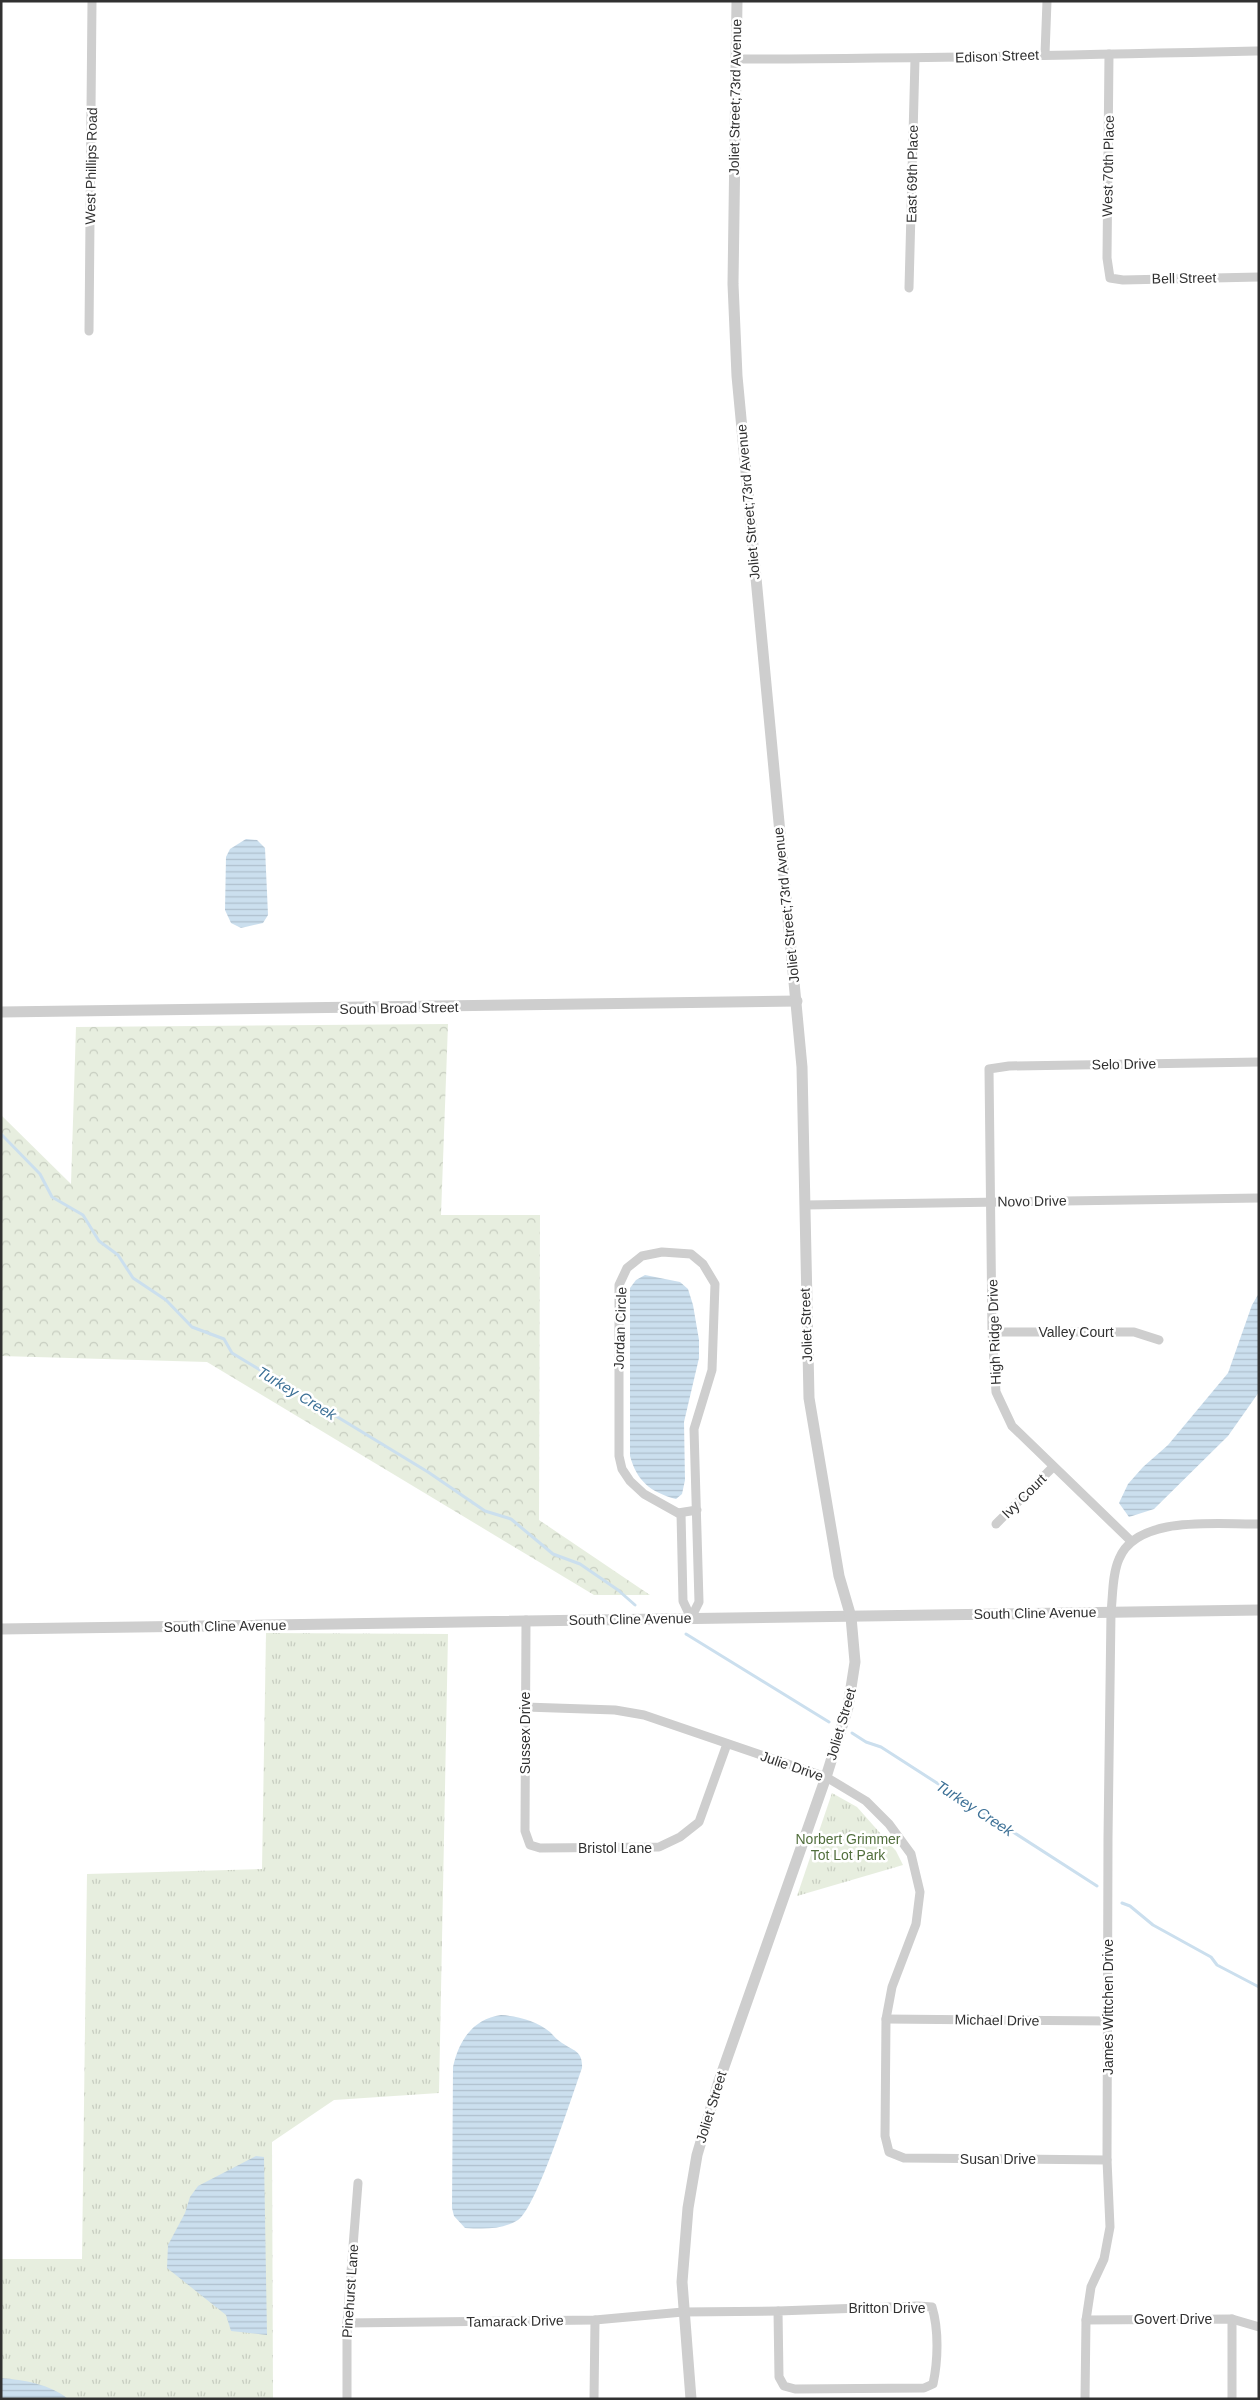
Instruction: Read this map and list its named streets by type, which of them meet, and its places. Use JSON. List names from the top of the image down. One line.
{"streets":{"street":["Edison Street","Joliet Street;73rd Avenue","West Phillips Road","West 70th Place","East 69th Place","Bell Street","South Broad Street","Selo Drive","Novo Drive","Joliet Street","Jordan Circle","High Ridge Drive","Valley Court","Ivy Court","South Cline Avenue","Sussex Drive","Julie Drive","Bristol Lane","James Wittchen Drive","Michael Drive","Susan Drive","Pinehurst Lane","Britton Drive","Govert Drive","Tamarack Drive"]},"crossings":[["Edison Street","Joliet Street;73rd Avenue"],["Edison Street","West 70th Place"],["Edison Street","East 69th Place"],["Joliet Street;73rd Avenue","South Broad Street"],["Joliet Street;73rd Avenue","Joliet Street"],["West 70th Place","Bell Street"],["South Broad Street","Joliet Street"],["Selo Drive","High Ridge Drive"],["Novo Drive","Joliet Street"],["Novo Drive","High Ridge Drive"],["Joliet Street","South Cline Avenue"],["Joliet Street","Julie Drive"],["Joliet Street","Britton Drive"],["Joliet Street","Tamarack Drive"],["Jordan Circle","South Cline Avenue"],["High Ridge Drive","Valley Court"],["High Ridge Drive","Ivy Court"],["High Ridge Drive","James Wittchen Drive"],["South Cline Avenue","Sussex Drive"],["South Cline Avenue","James Wittchen Drive"],["Sussex Drive","Julie Drive"],["Sussex Drive","Bristol Lane"],["Julie Drive","Bristol Lane"],["Julie Drive","Michael Drive"],["Julie Drive","Susan Drive"],["James Wittchen Drive","Michael Drive"],["James Wittchen Drive","Susan Drive"],["James Wittchen Drive","Govert Drive"],["Pinehurst Lane","Tamarack Drive"],["Britton Drive","Tamarack Drive"]],"water":["Turkey Creek"],"parks":["Norbert Grimmer Tot Lot Park"]}
